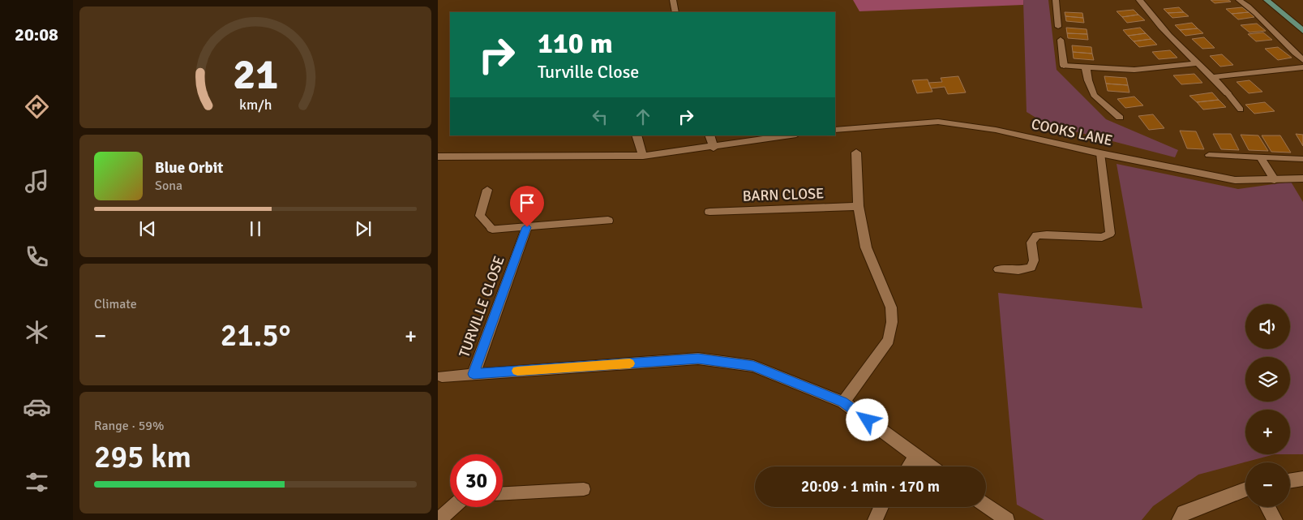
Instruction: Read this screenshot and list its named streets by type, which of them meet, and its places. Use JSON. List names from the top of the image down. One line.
{"streets":{"street":["COOKS LANE","BARN CLOSE","TURVILLE CLOSE"]},"page":{"tabs":"20:08","turn":["110 m","Turville Close"],"song":["Blue Orbit","Sona"],"tile":["Climate",["Range · 59%","295 km"]],"map_buttons":["+","−"],"heat":["−","21.5°","+"],"limit":"30","trip":"20:09 · 1 min · 170 m","gauge":["21","km/h"]}}
